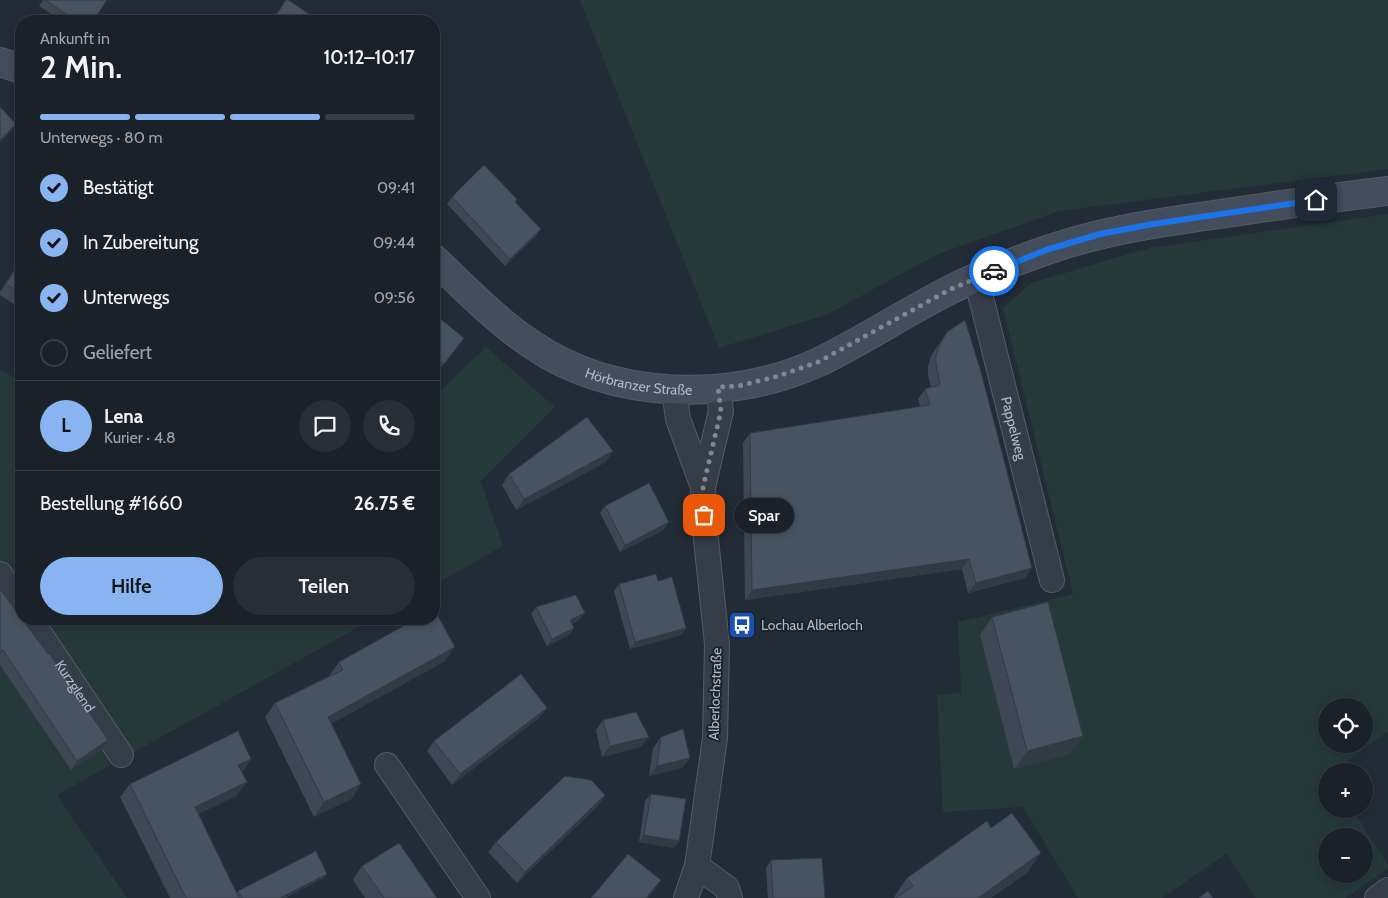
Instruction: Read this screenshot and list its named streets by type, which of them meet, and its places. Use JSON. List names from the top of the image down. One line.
{"streets":{"street":["Hörbranzer Straße","Pappelweg","Kurzglend","Alberlochstraße"]},"crossings":[["Hörbranzer Straße","Pappelweg"],["Hörbranzer Straße","Alberlochstraße"]],"places":{"other":["Spar"],"bus stop":["Lochau Alberloch"]},"page":{"heading":["2 Min.","Ankunft in","10:12–10:17"],"panel":["Lena","Kurier · 4.8","Bestellung #1660","26.75 €"],"bar":"Unterwegs · 80 m","list":[["Bestätigt","09:41"],["In Zubereitung","09:44"],["Unterwegs","09:56"],"Geliefert"],"round":"L","bubble":"Spar","buttons":["Hilfe","Teilen"],"map_buttons":["+","−"]}}
